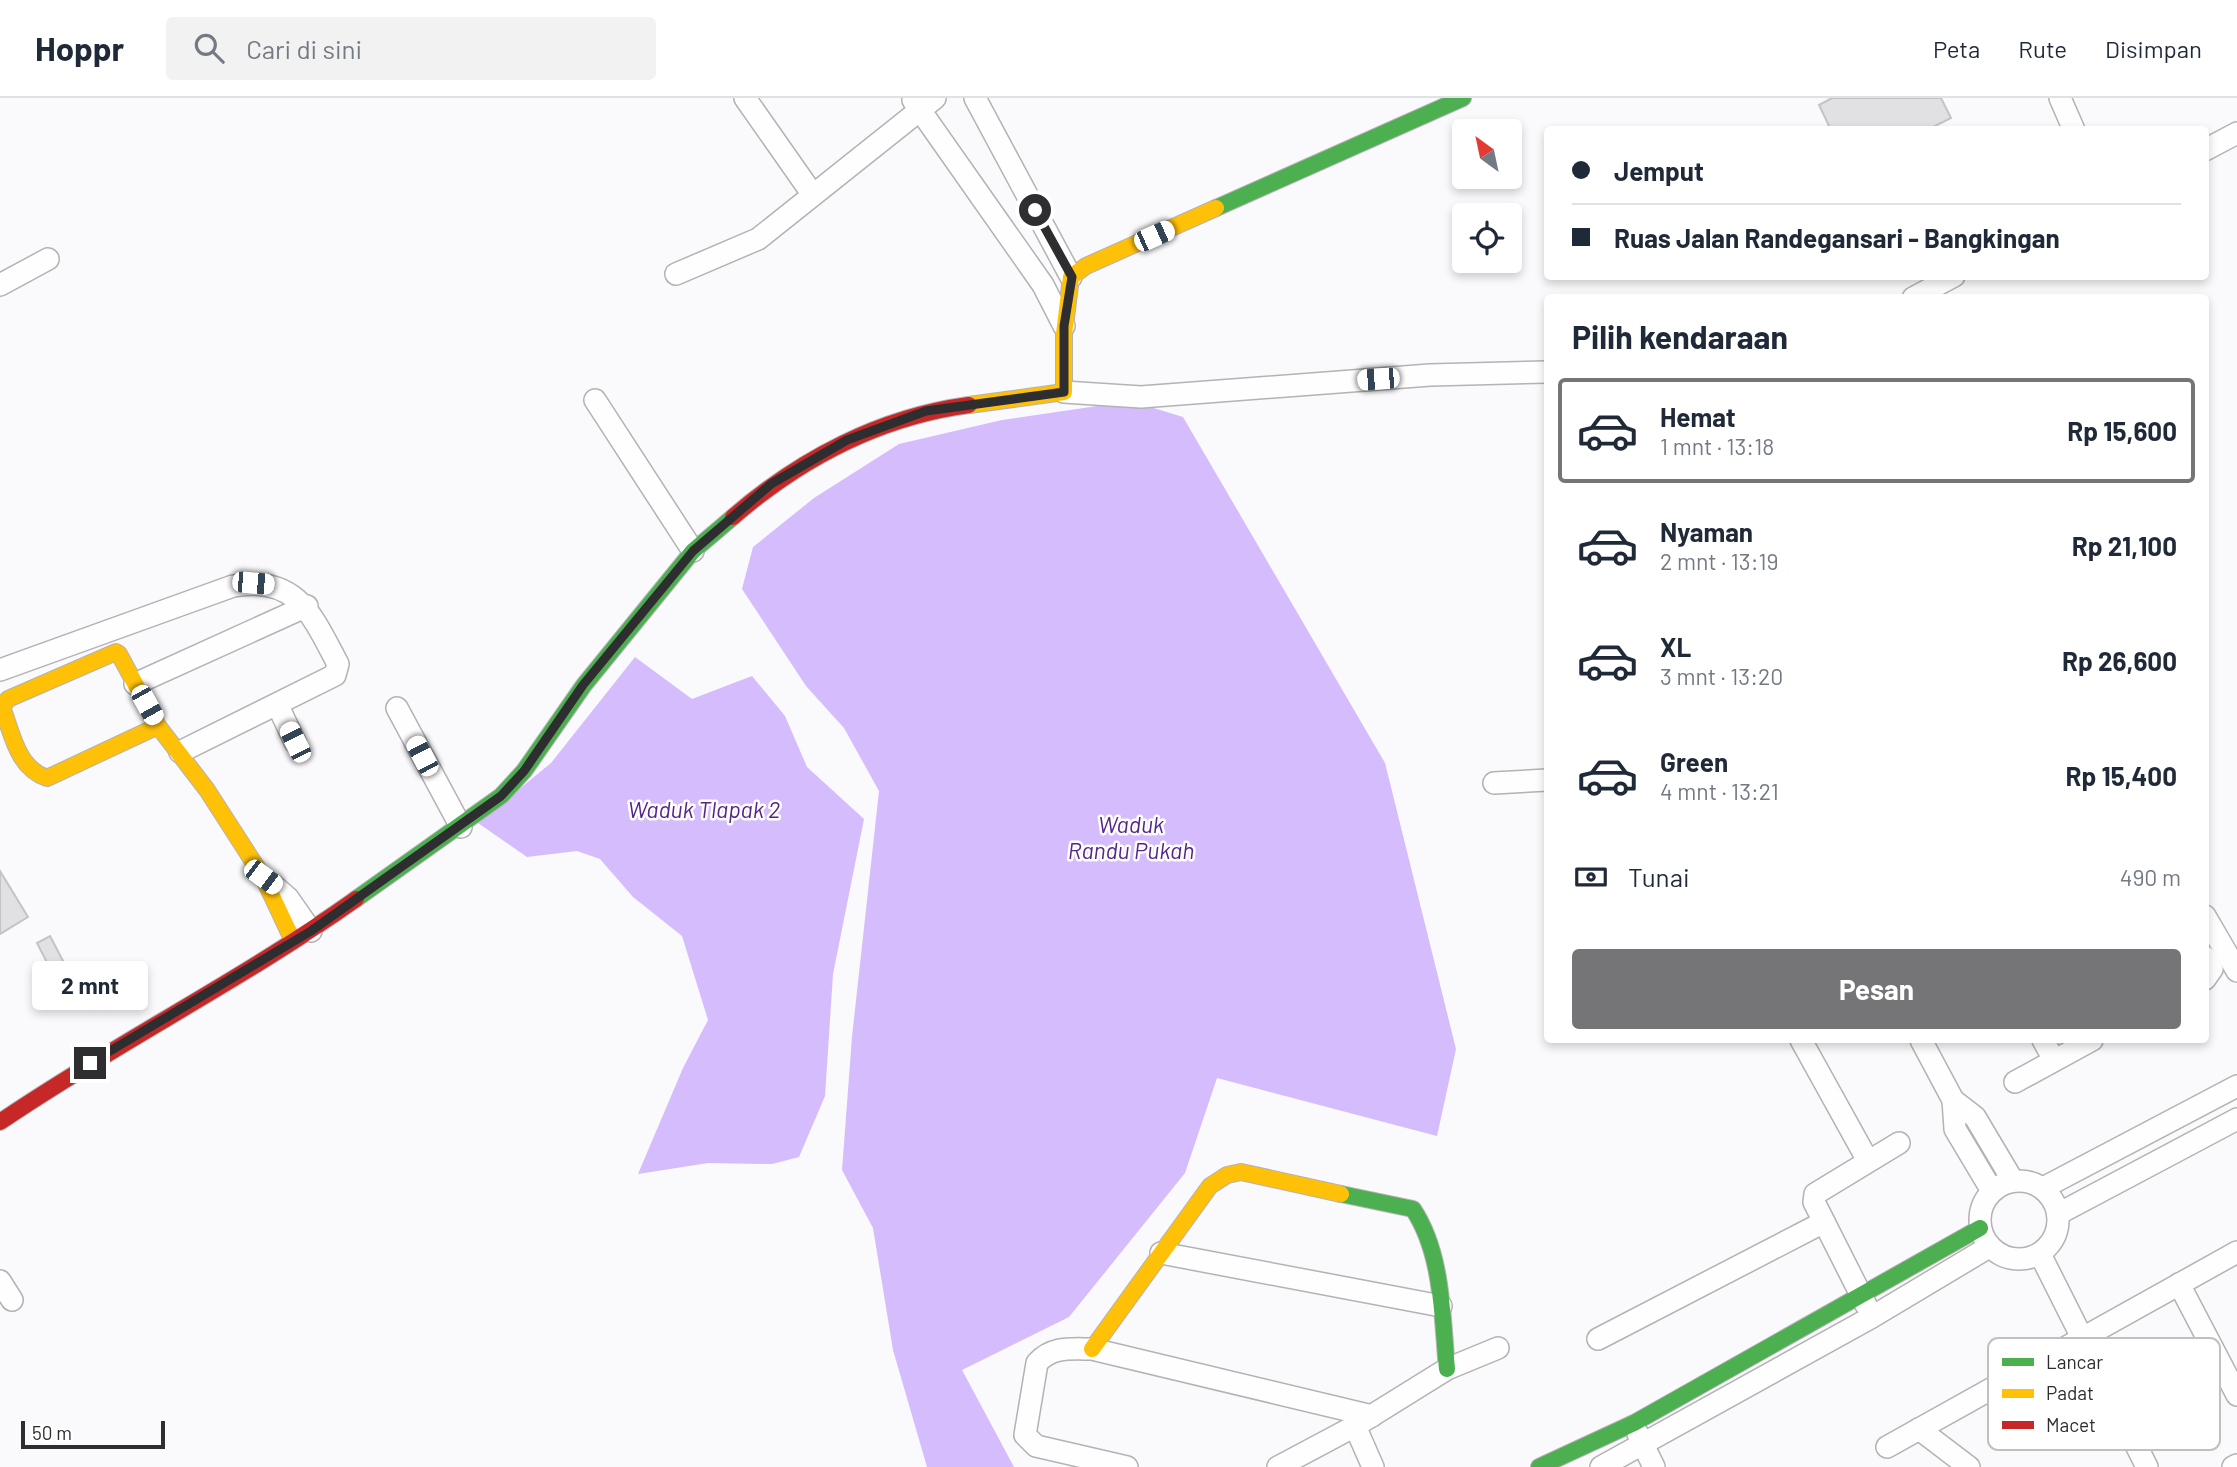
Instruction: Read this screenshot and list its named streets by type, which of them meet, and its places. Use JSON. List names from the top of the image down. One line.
{"water":["Waduk Tlapak 2","Waduk Randu Pukah"],"legend":["Lancar","Padat","Macet"],"scale_bar":"50 m","north":"top left","page":{"header":"Hoppr","search":"Cari di sini","nav":["Peta","Rute","Disimpan"],"banner":["Jemput","Ruas Jalan Randegansari - Bangkingan"],"heading":"Pilih kendaraan","list":[{"name":"Hemat","note":"1 mnt · 13:18","value":"Rp 15,600"},{"name":"Nyaman","note":"2 mnt · 13:19","value":"Rp 21,100"},{"name":"XL","note":"3 mnt · 13:20","value":"Rp 26,600"},{"name":"Green","note":"4 mnt · 13:21","value":"Rp 15,400"}],"pay":["Tunai","490 m"],"buttons":"Pesan","bubble":"2 mnt","scale":"50 m"}}
